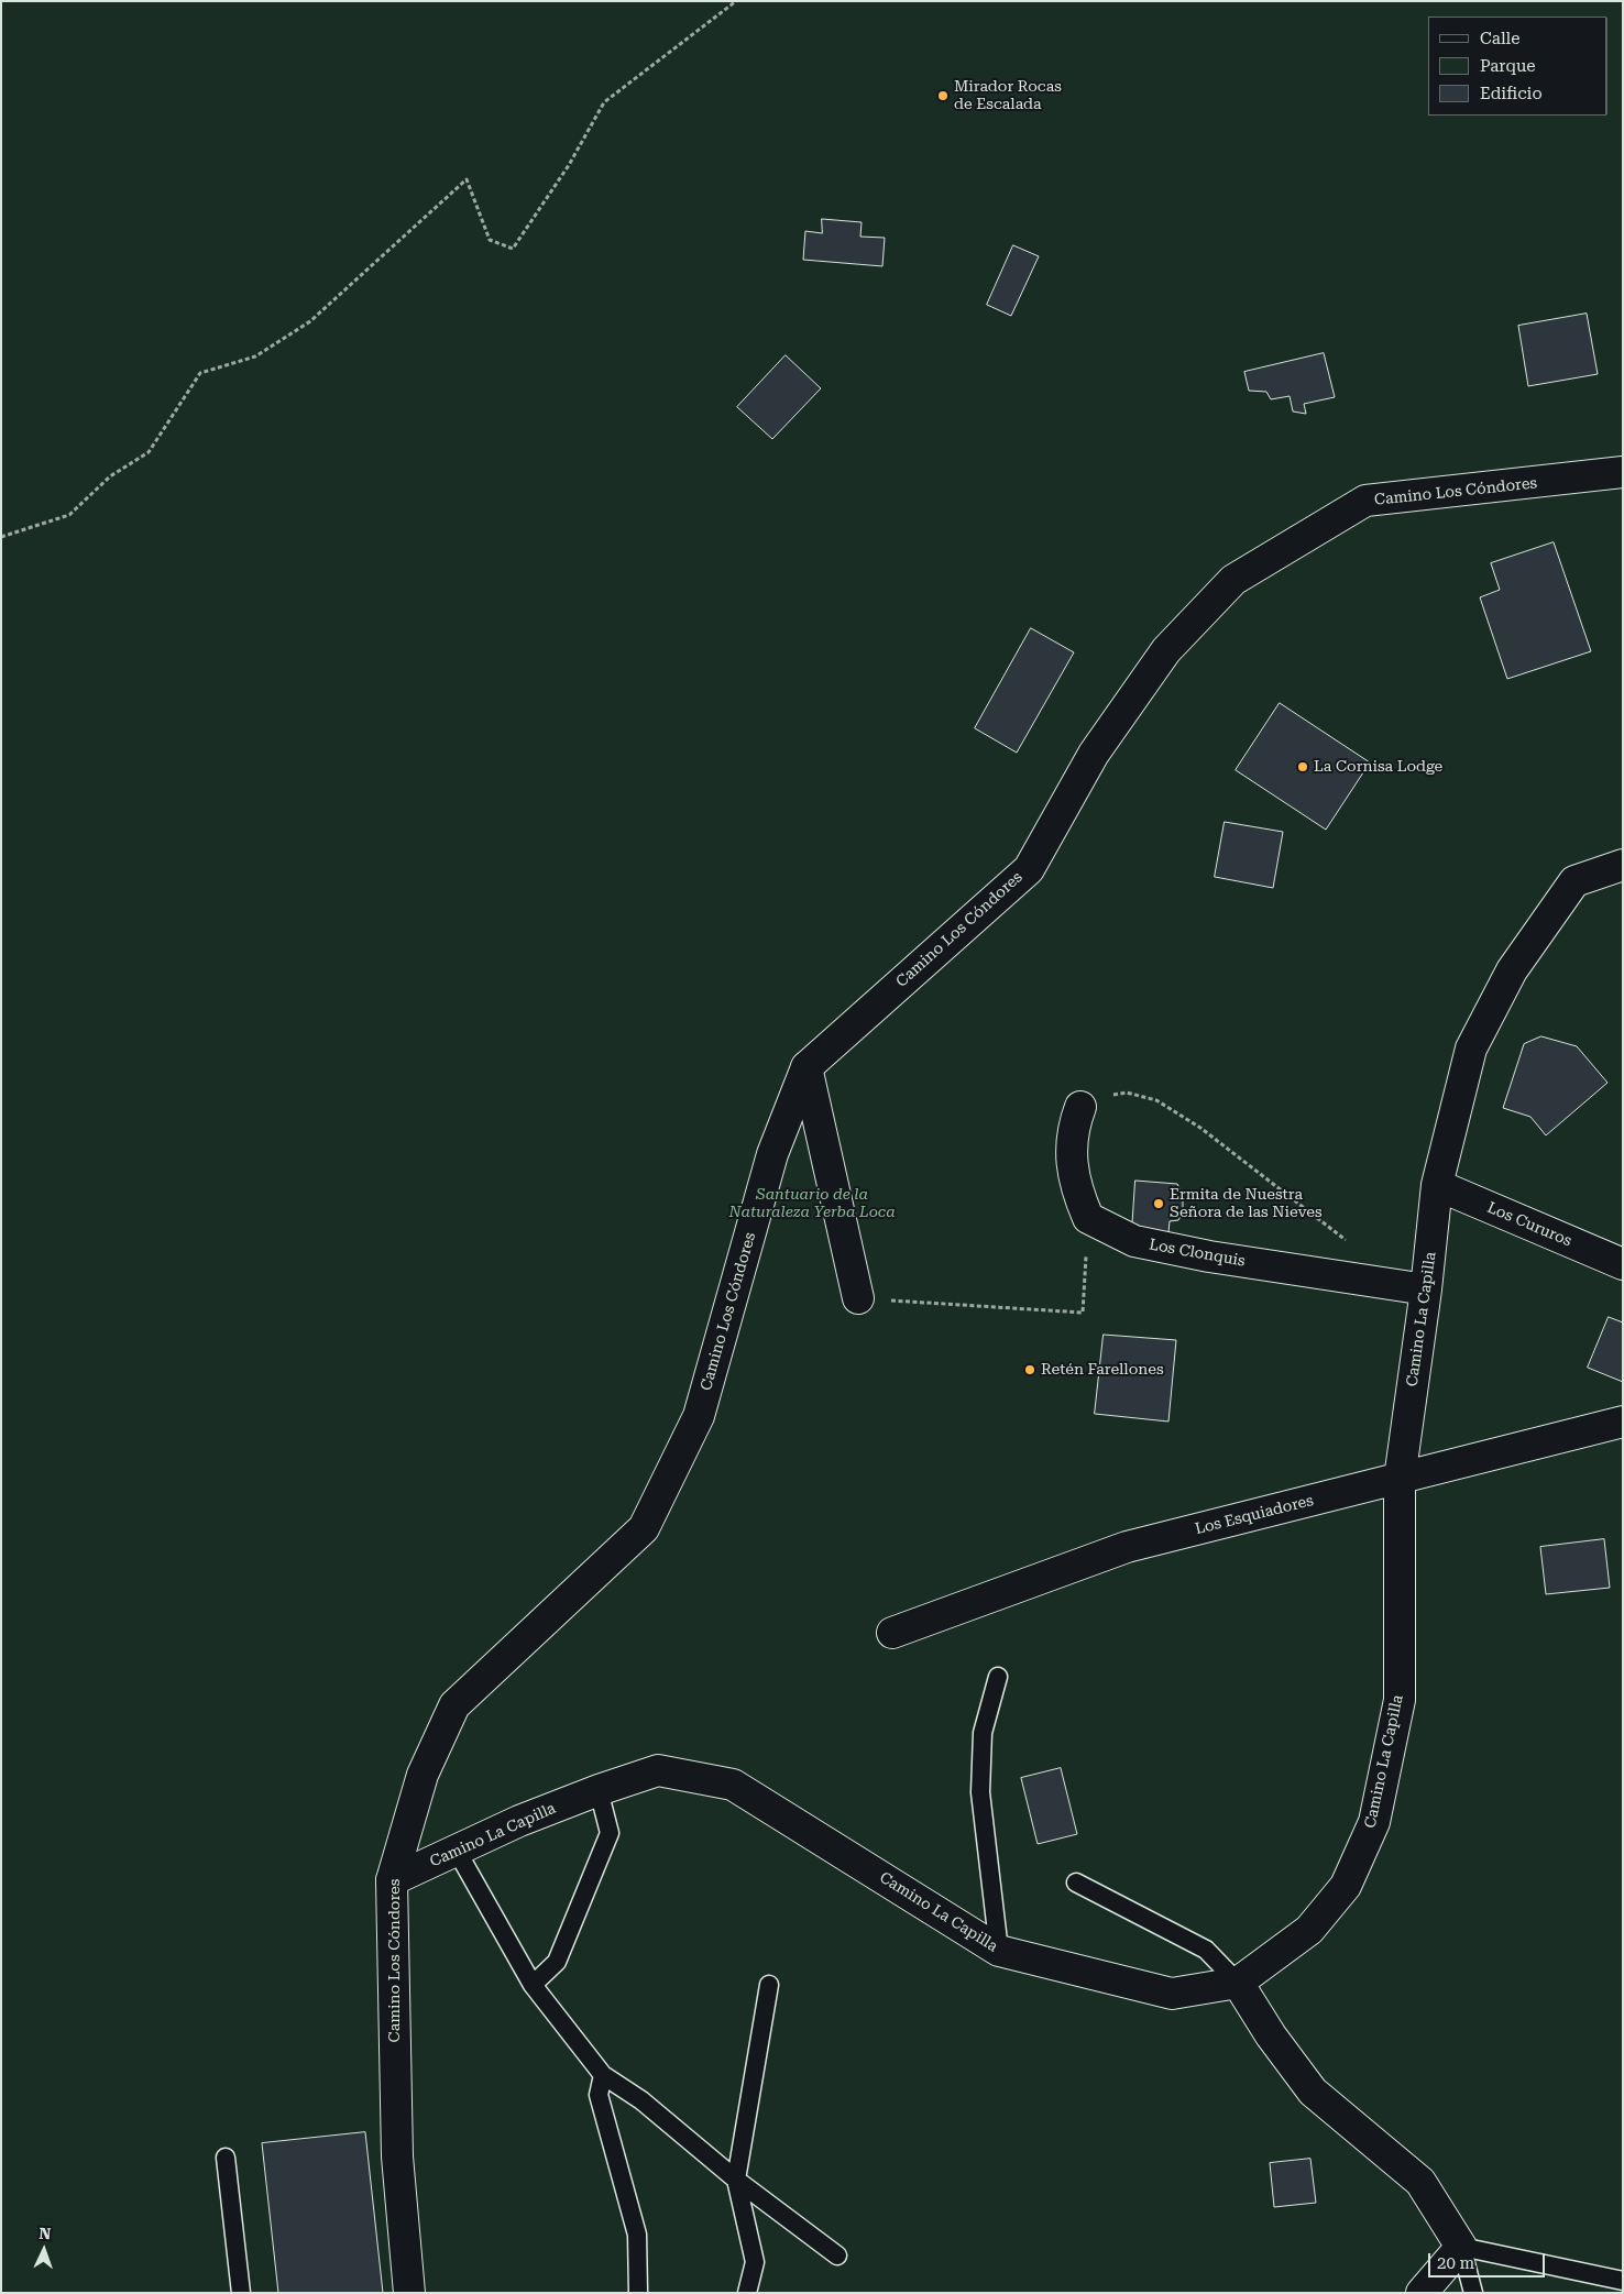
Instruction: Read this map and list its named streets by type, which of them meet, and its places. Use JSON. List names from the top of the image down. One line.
{"streets":{"street":["Camino Los Cóndores","Los Cururos","Los Clonquis","Camino La Capilla","Los Esquiadores"]},"crossings":[["Camino Los Cóndores","Camino La Capilla"],["Los Cururos","Camino La Capilla"],["Los Clonquis","Camino La Capilla"],["Camino La Capilla","Los Esquiadores"]],"parks":["Santuario de la Naturaleza Yerba Loca"],"places":["Mirador Rocas de Escalada","La Cornisa Lodge","Ermita de Nuestra Señora de las Nieves","Retén Farellones"],"legend":["Calle","Parque","Edificio"],"scale_bar":"20 m","north":"top"}
